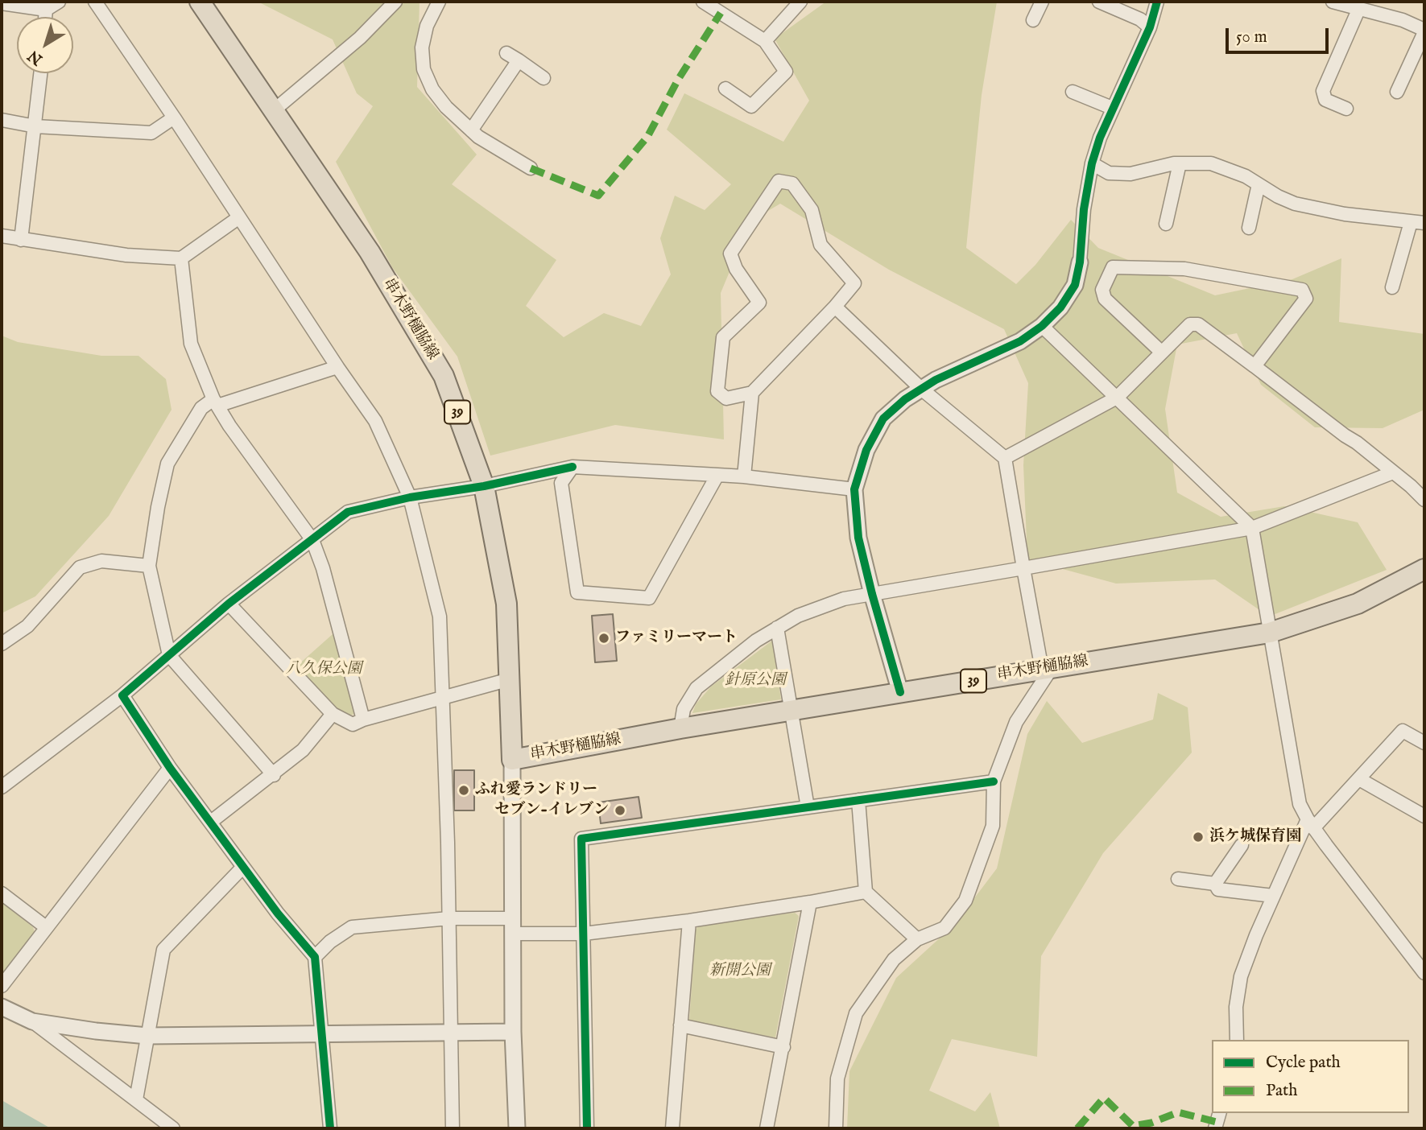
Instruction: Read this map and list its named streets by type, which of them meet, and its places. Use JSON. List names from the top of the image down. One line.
{"streets":{"main road":["串木野樋脇線","39"]},"parks":["八久保公園","針原公園","新開公園"],"places":["ファミリーマート","ふれ愛ランドリー","セブン-イレブン","浜ケ城保育園"],"legend":["Cycle path","Path"],"scale_bar":"50 m","north":"bottom left"}
